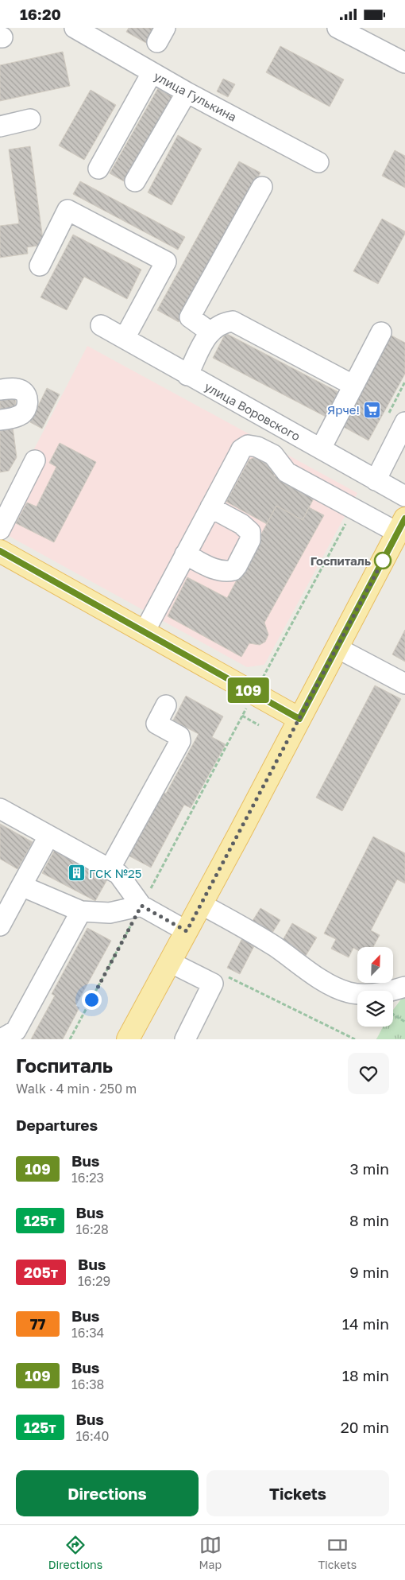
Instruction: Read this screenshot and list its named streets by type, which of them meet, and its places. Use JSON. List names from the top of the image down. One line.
{"streets":{"street":["улица Гулькина","улица Воровского"]},"places":{"supermarket":["Ярче!"],"other":["Госпиталь"],"building":["ГСК №25"]},"lines":["bus line 109"],"north":"top right","page":{"status":"16:20","on_map":"109","heading":[["Госпиталь","Walk · 4 min · 250 m"],"Departures"],"list":[{"mark":"109","name":"Bus","note":"16:23","value":"3 min"},{"mark":"125т","name":"Bus","note":"16:28","value":"8 min"},{"mark":"205т","name":"Bus","note":"16:29","value":"9 min"},{"mark":"77","name":"Bus","note":"16:34","value":"14 min"},{"mark":"109","name":"Bus","note":"16:38","value":"18 min"},{"mark":"125т","name":"Bus","note":"16:40","value":"20 min"}],"buttons":["Directions","Tickets"],"tabs":["Directions","Map","Tickets"]}}
